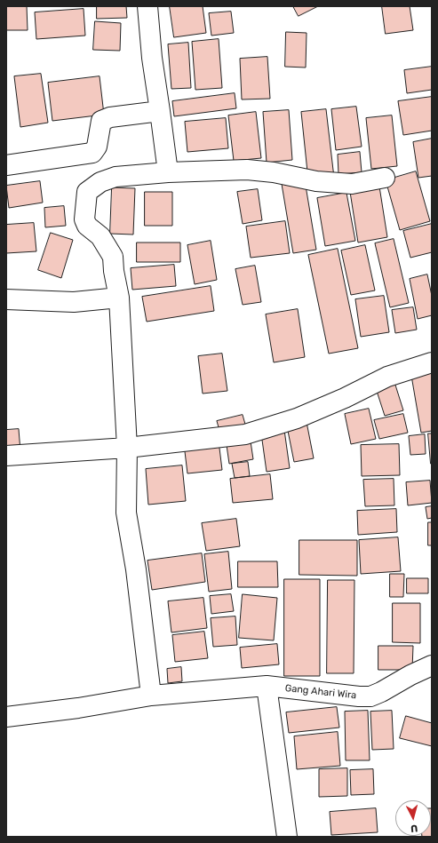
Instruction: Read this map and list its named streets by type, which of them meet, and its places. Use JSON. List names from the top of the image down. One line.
{"streets":{"street":["Gang Ahari Wira"]},"north":"bottom"}
